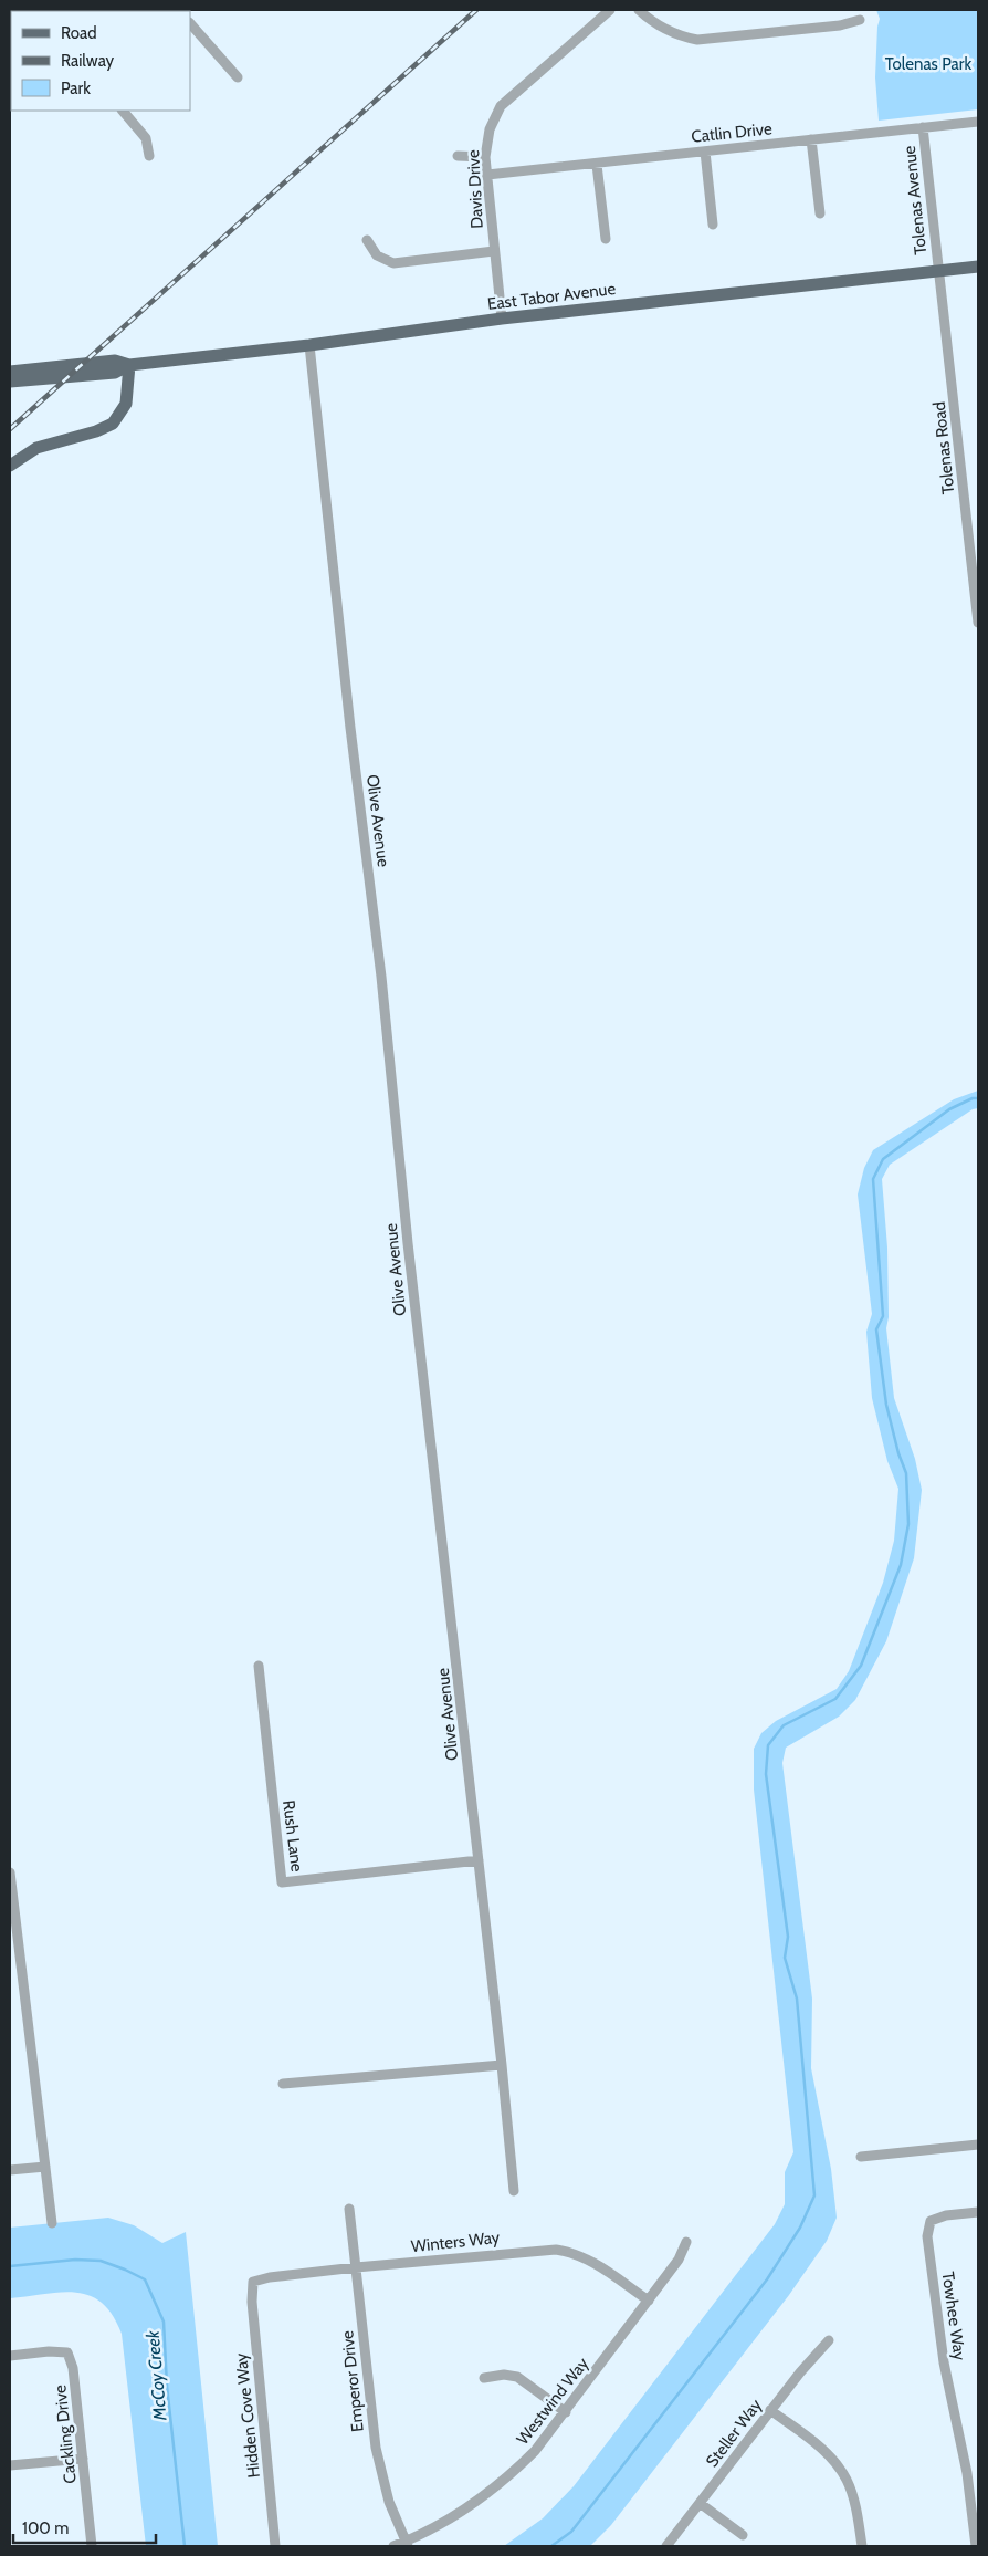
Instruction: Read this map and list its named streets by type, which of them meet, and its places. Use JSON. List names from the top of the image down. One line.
{"streets":{"main road":["East Tabor Avenue"],"street":["Catlin Drive","Davis Drive","Tolenas Avenue","Tolenas Road","Olive Avenue","Rush Lane","Winters Way","Towhee Way","Emperor Drive","Westwind Way","Hidden Cove Way","Steller Way","Cackling Drive"]},"crossings":[["Catlin Drive","Davis Drive"],["Catlin Drive","Tolenas Avenue"],["Davis Drive","East Tabor Avenue"],["Tolenas Avenue","East Tabor Avenue"],["Tolenas Avenue","Tolenas Road"],["East Tabor Avenue","Tolenas Road"],["East Tabor Avenue","Olive Avenue"],["Olive Avenue","Rush Lane"],["Winters Way","Emperor Drive"],["Winters Way","Westwind Way"],["Winters Way","Hidden Cove Way"],["Emperor Drive","Westwind Way"]],"water":["McCoy Creek"],"parks":["Tolenas Park"],"legend":["Road","Railway","Park"],"scale_bar":"100 m"}
